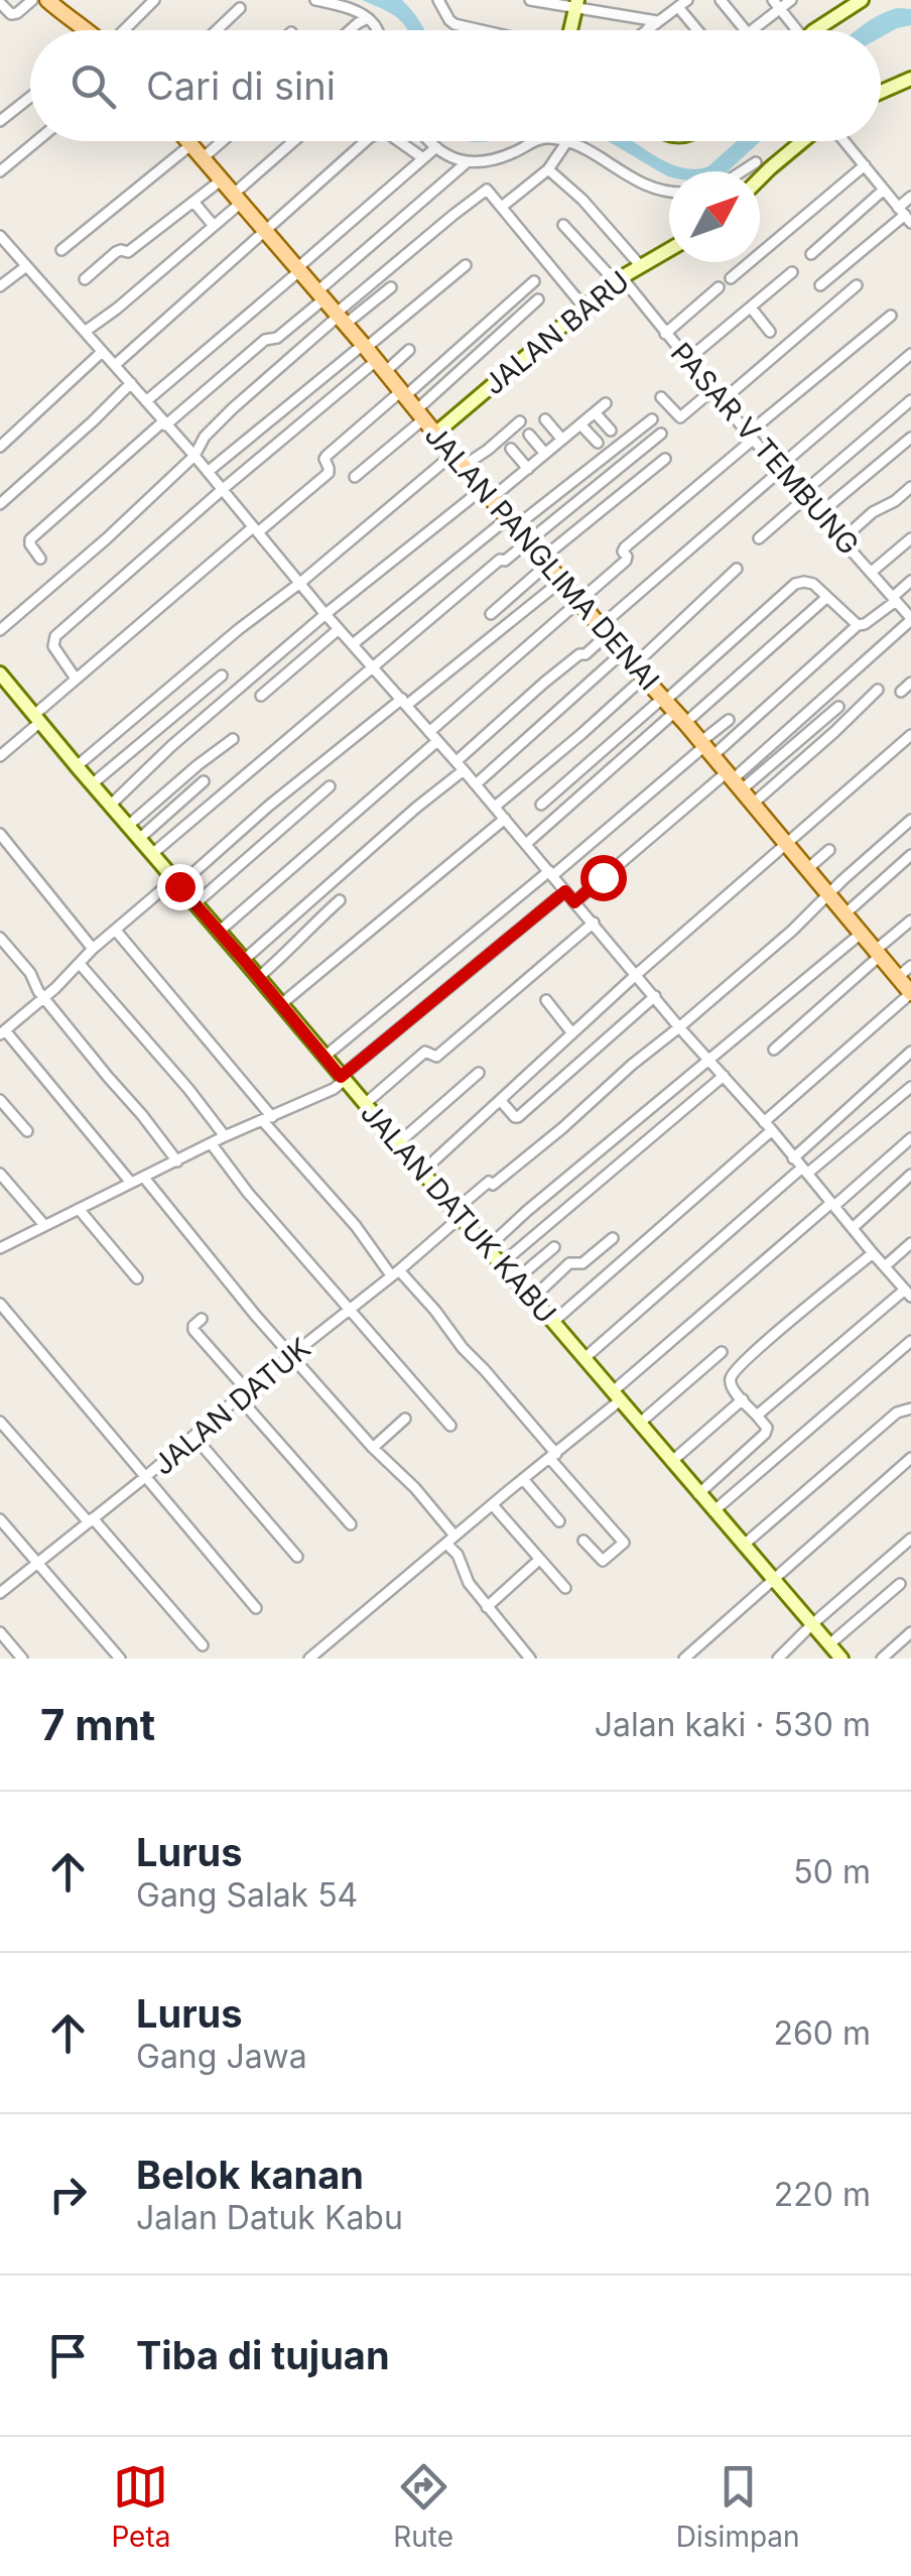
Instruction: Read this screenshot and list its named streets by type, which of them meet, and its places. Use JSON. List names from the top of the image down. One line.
{"streets":{"main road":["JALAN PANGLIMA DENAI"],"street":["JALAN BARU","PASAR V TEMBUNG","JALAN DATUK KABU","JALAN DATUK"]},"crossings":[["JALAN BARU","PASAR V TEMBUNG"],["JALAN BARU","JALAN PANGLIMA DENAI"],["JALAN PANGLIMA DENAI","JALAN DATUK"],["JALAN DATUK KABU","JALAN DATUK"]],"north":"top right","page":{"search":"Cari di sini","heading":["7 mnt","Jalan kaki · 530 m"],"list":[["Lurus","Gang Salak 54","50 m"],["Lurus","Gang Jawa","260 m"],["Belok kanan","Jalan Datuk Kabu","220 m"],"Tiba di tujuan"],"nav":["Peta","Rute","Disimpan"]}}
